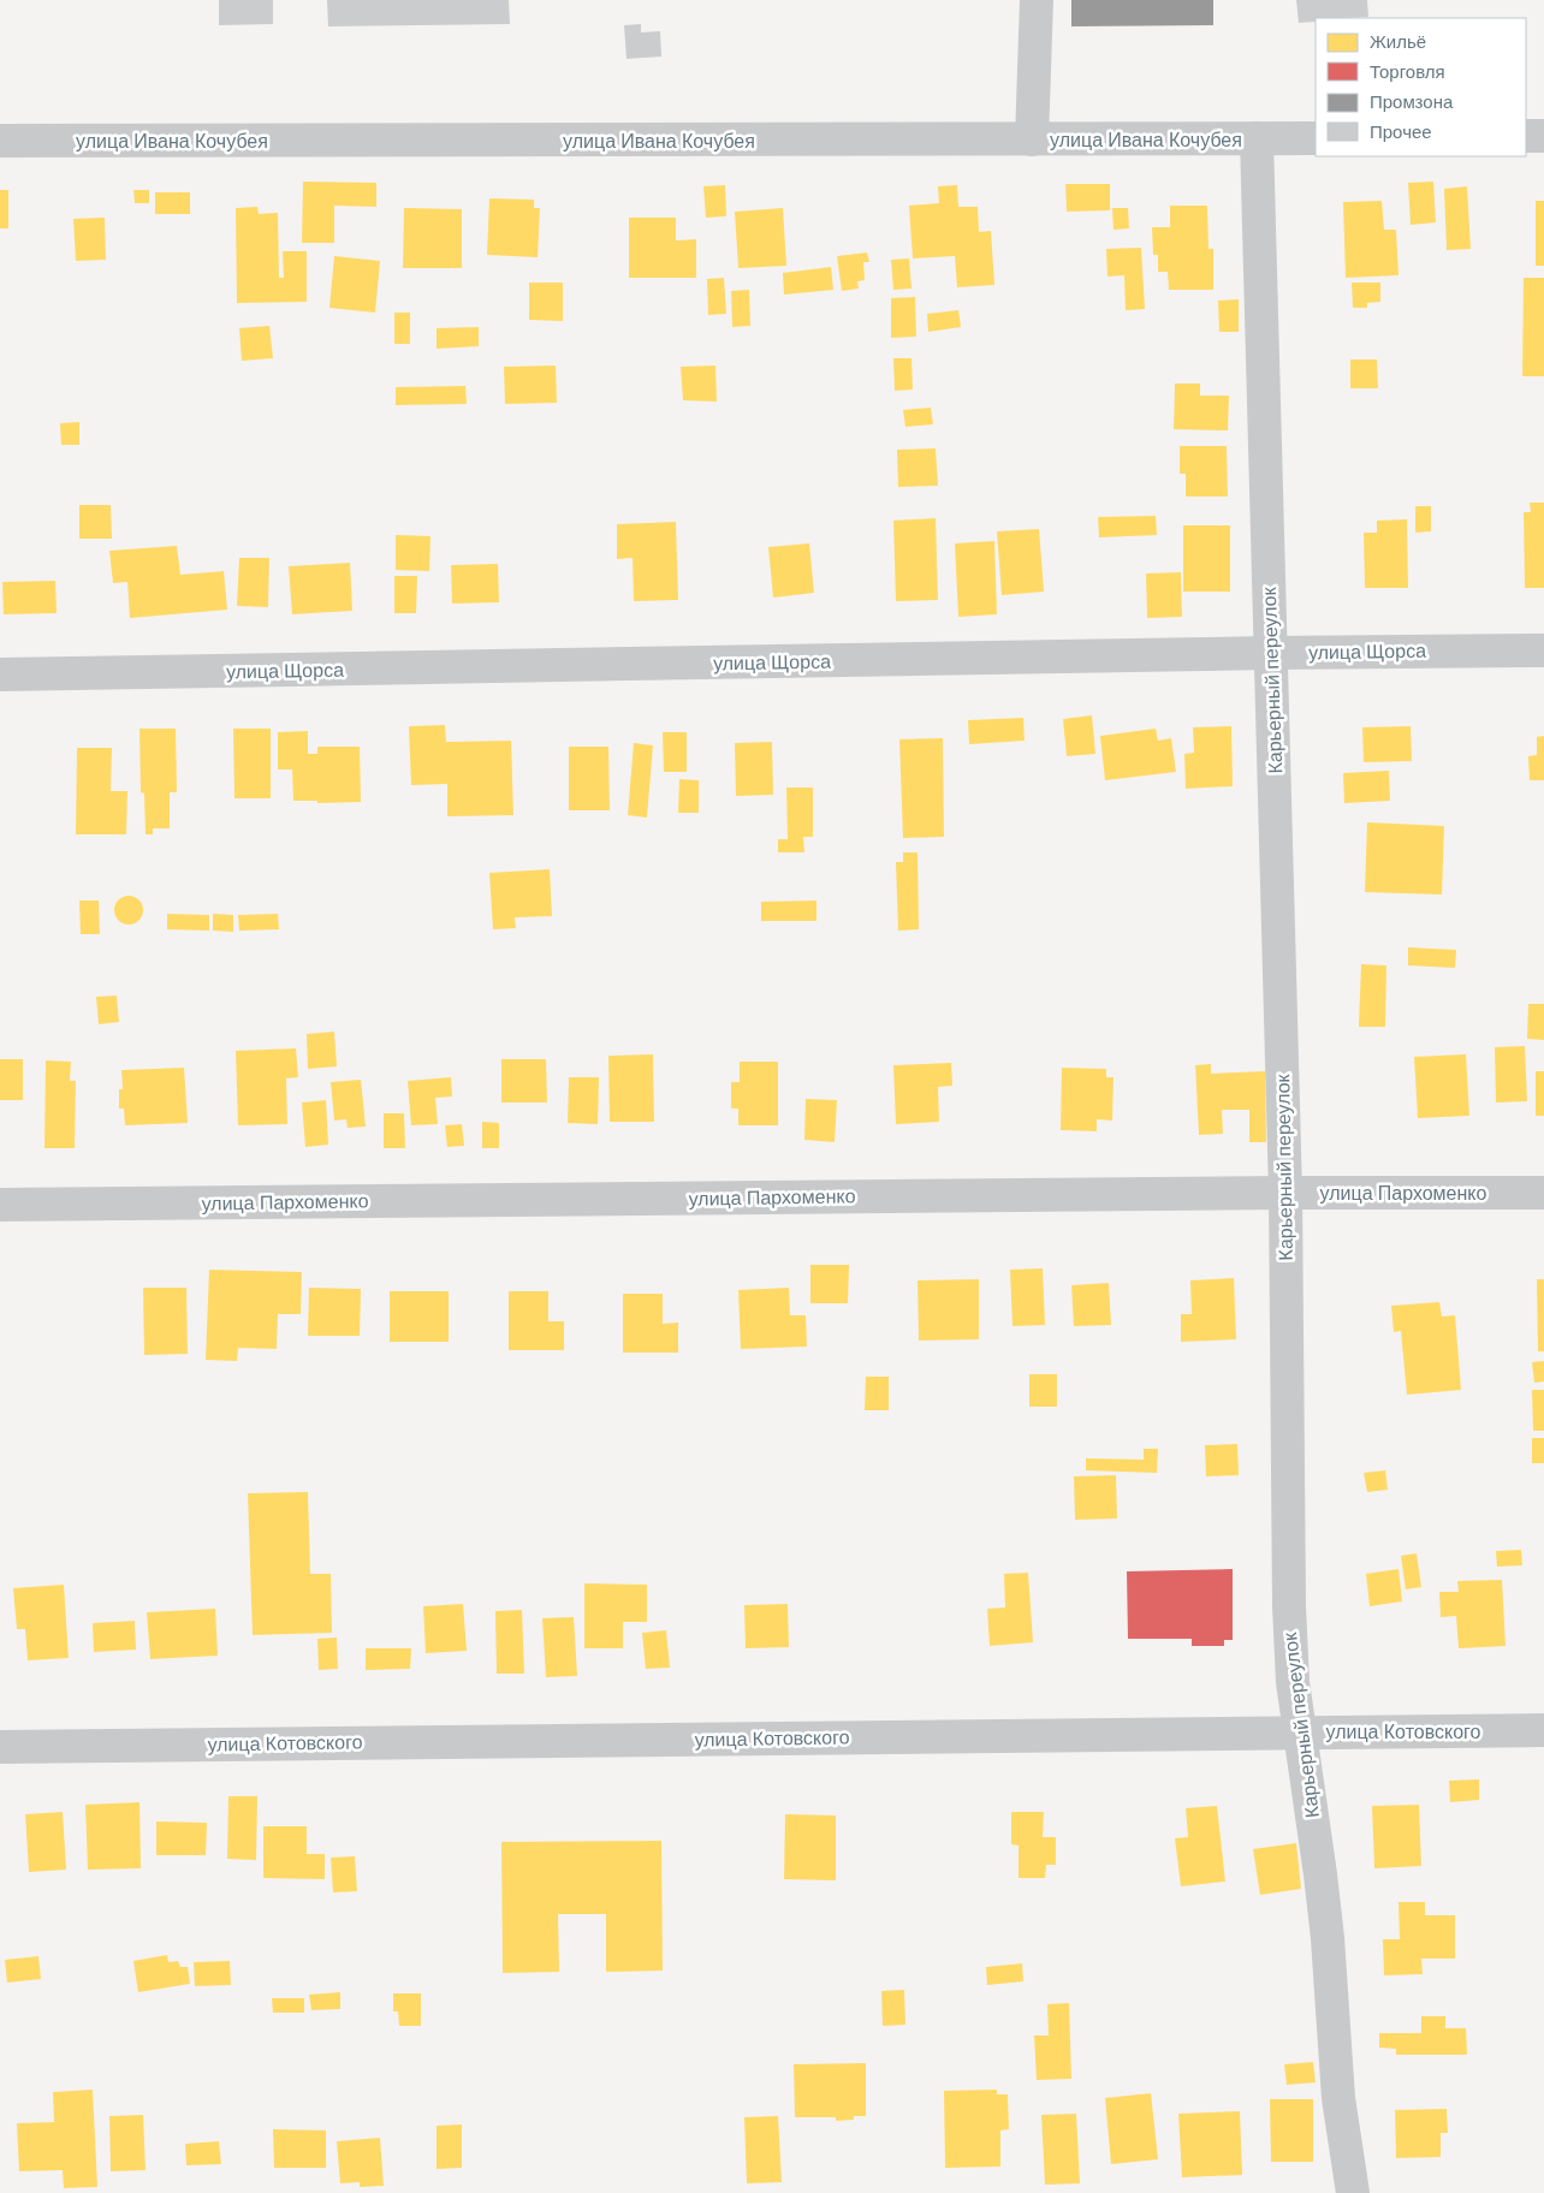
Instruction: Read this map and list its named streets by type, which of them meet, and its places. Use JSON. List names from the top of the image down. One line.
{"streets":{"street":["улица Ивана Кочубея","улица Щорса","Карьерный переулок","улица Пархоменко","улица Котовского"]},"crossings":[["улица Ивана Кочубея","Карьерный переулок"],["улица Щорса","Карьерный переулок"],["Карьерный переулок","улица Пархоменко"],["Карьерный переулок","улица Котовского"]],"legend":["Жильё","Торговля","Промзона","Прочее"]}
